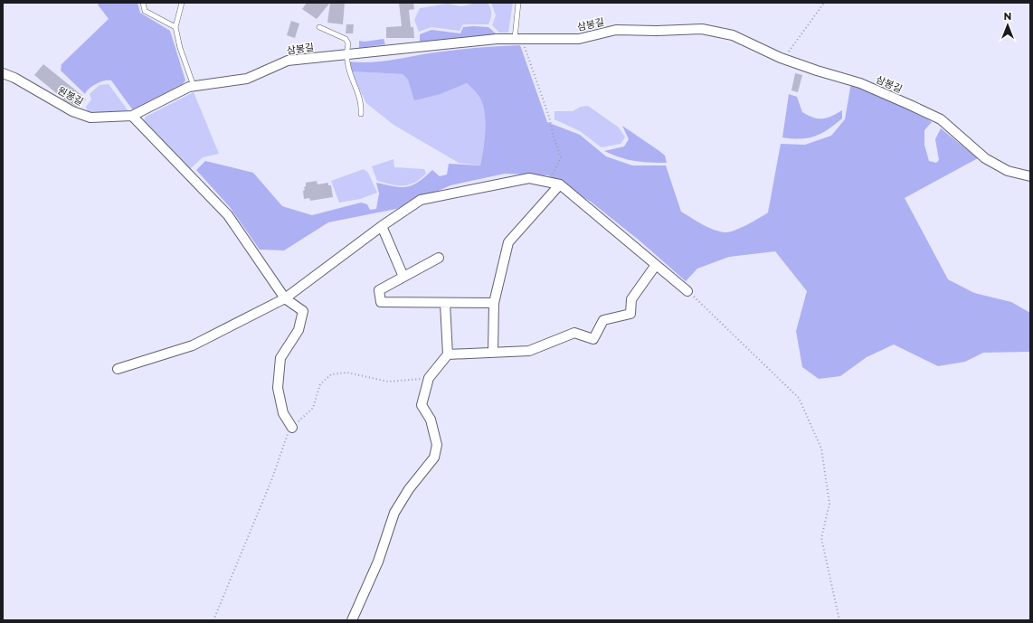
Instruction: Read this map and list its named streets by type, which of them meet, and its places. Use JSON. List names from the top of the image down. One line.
{"streets":{"street":["삼봉길","원봉길"]},"crossings":[["삼봉길","원봉길"]],"north":"top"}
